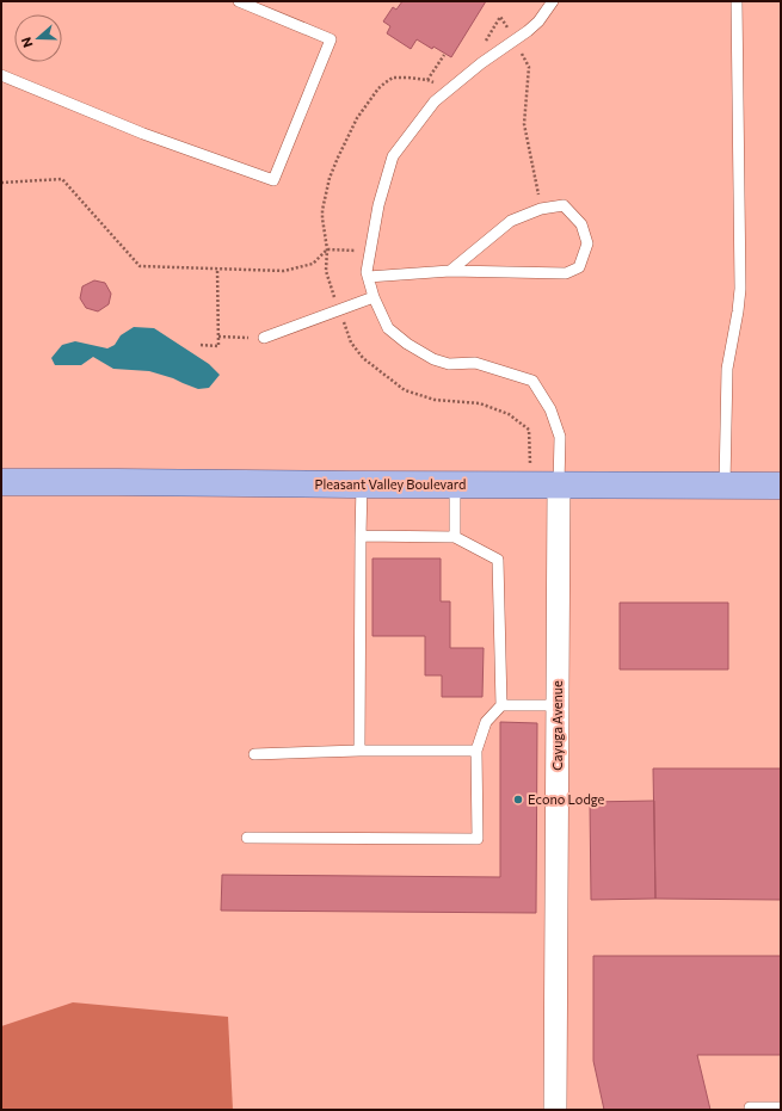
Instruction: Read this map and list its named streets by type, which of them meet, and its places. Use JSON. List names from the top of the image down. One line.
{"streets":{"main road":["Pleasant Valley Boulevard"],"street":["Cayuga Avenue"]},"crossings":[["Pleasant Valley Boulevard","Cayuga Avenue"]],"places":["Econo Lodge"],"north":"left"}
